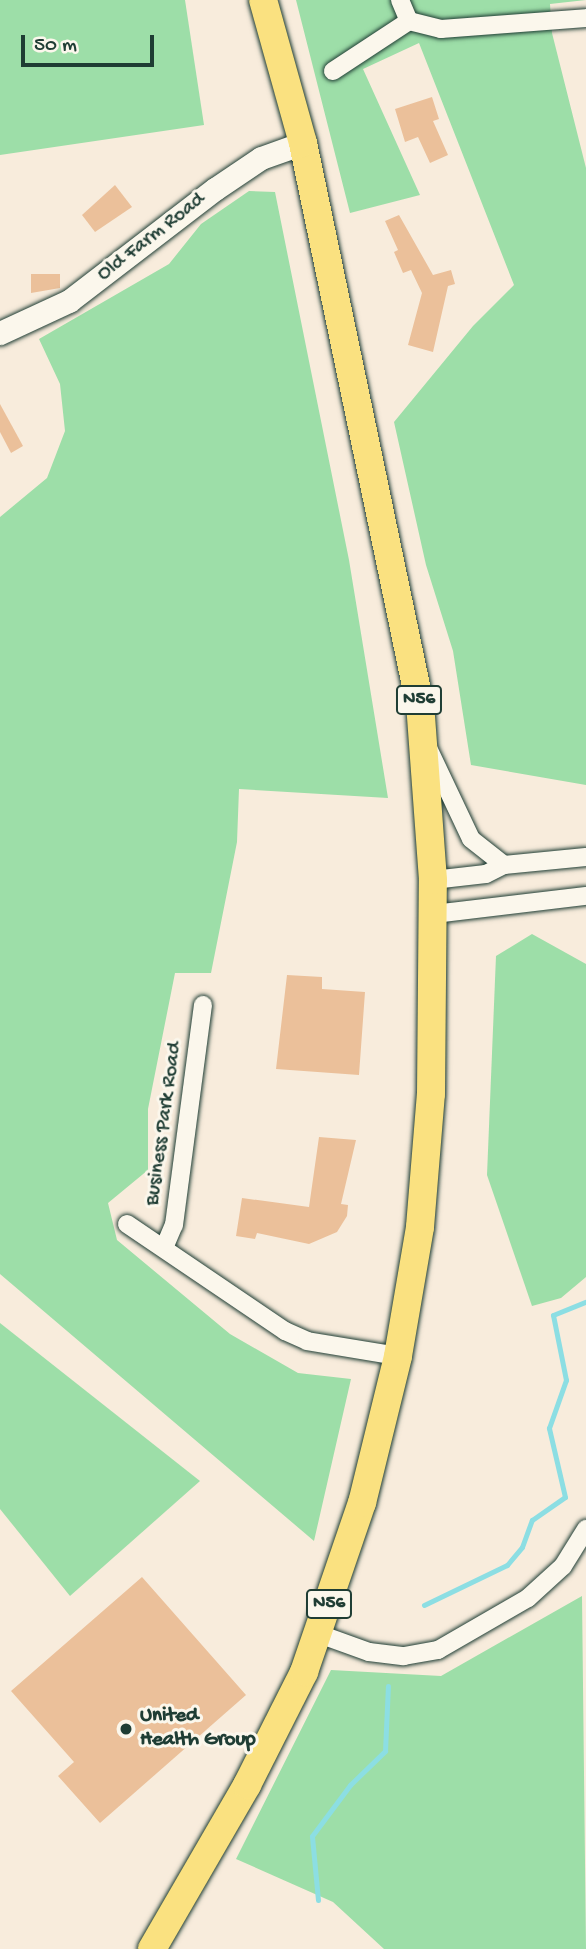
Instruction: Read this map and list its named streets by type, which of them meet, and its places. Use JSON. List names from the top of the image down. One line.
{"streets":{"main road":["N56"],"street":["Old Farm Road","Business Park Road"]},"crossings":[["Old Farm Road","N56"]],"places":["United Health Group"],"scale_bar":"50 m"}
